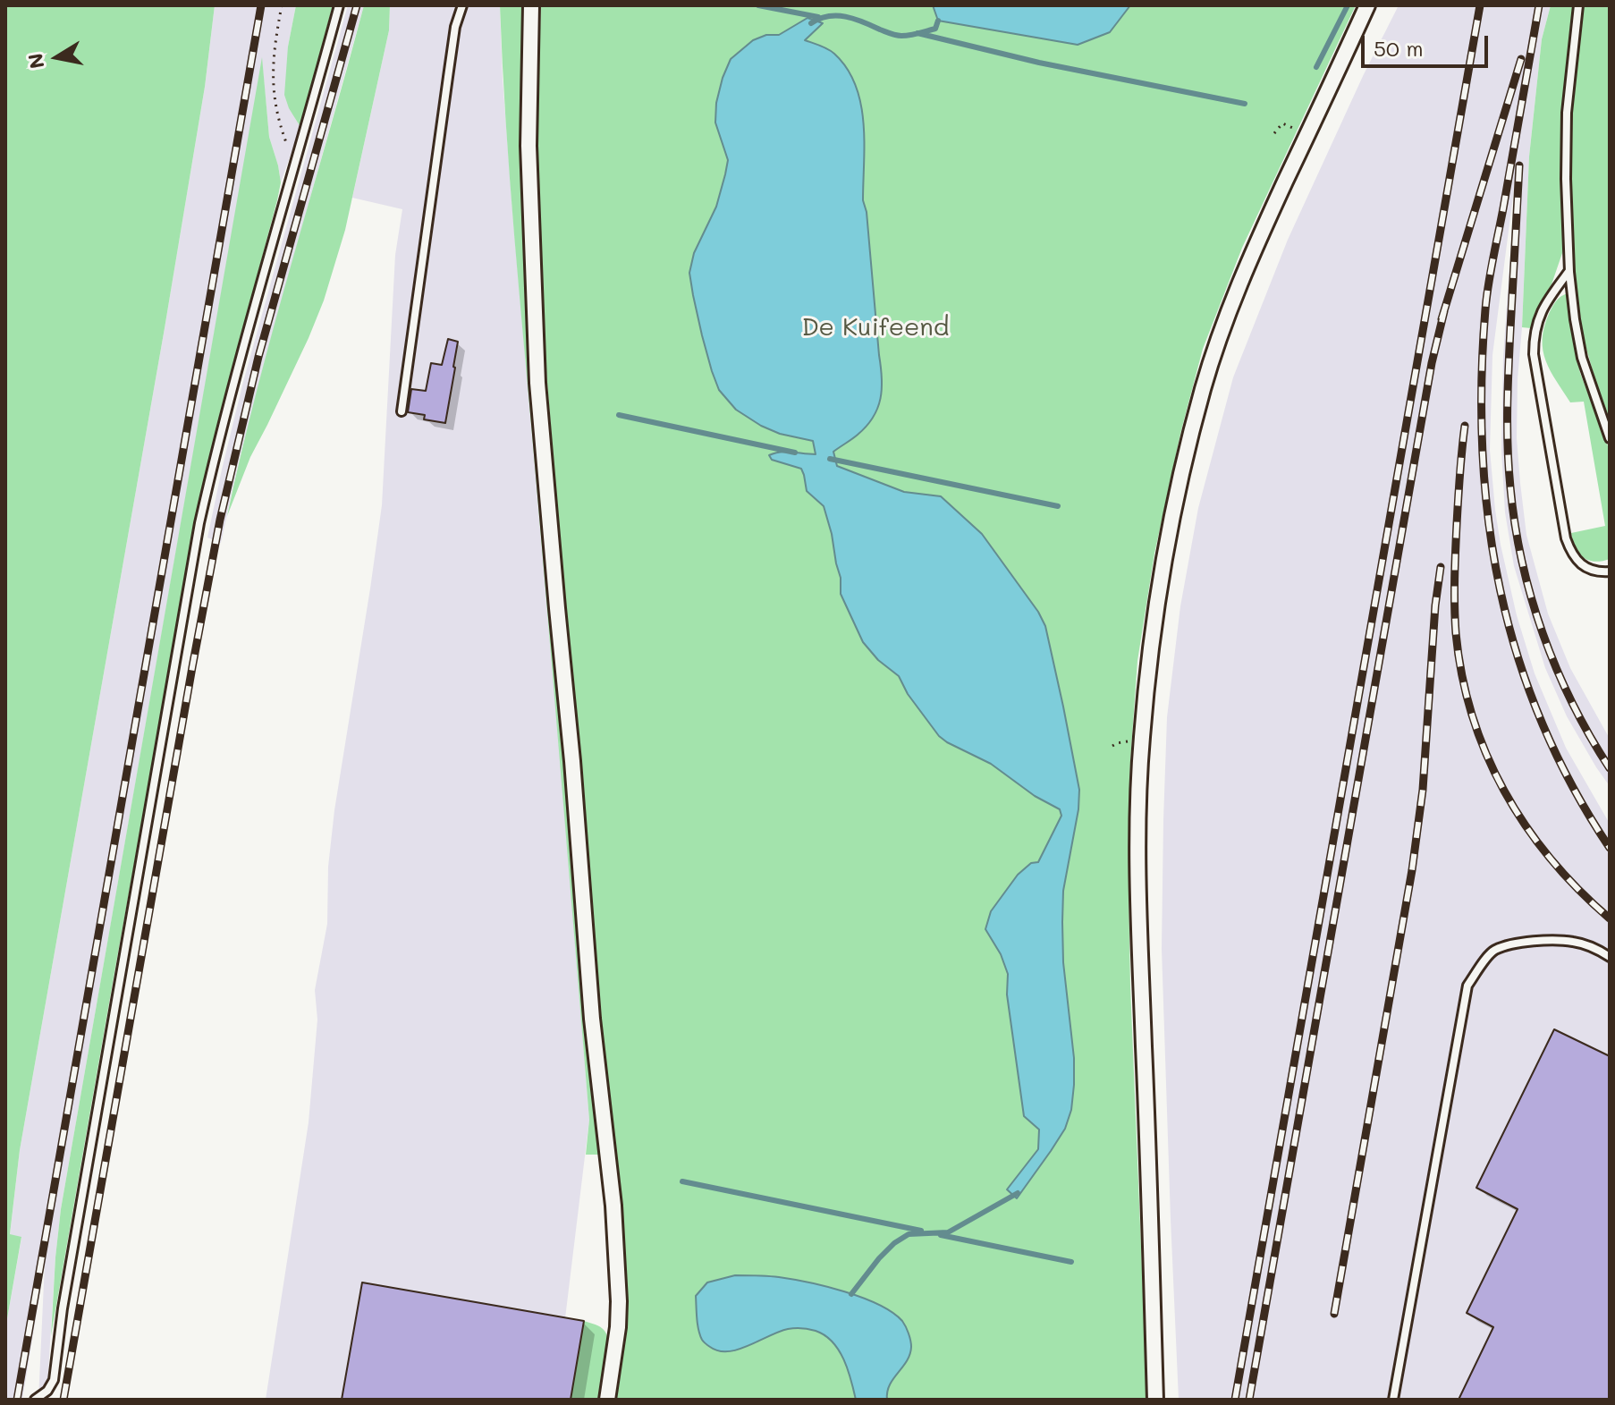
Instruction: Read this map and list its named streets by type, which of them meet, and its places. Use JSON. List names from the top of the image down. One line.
{"parks":["De Kuifeend"],"scale_bar":"50 m","north":"left"}
